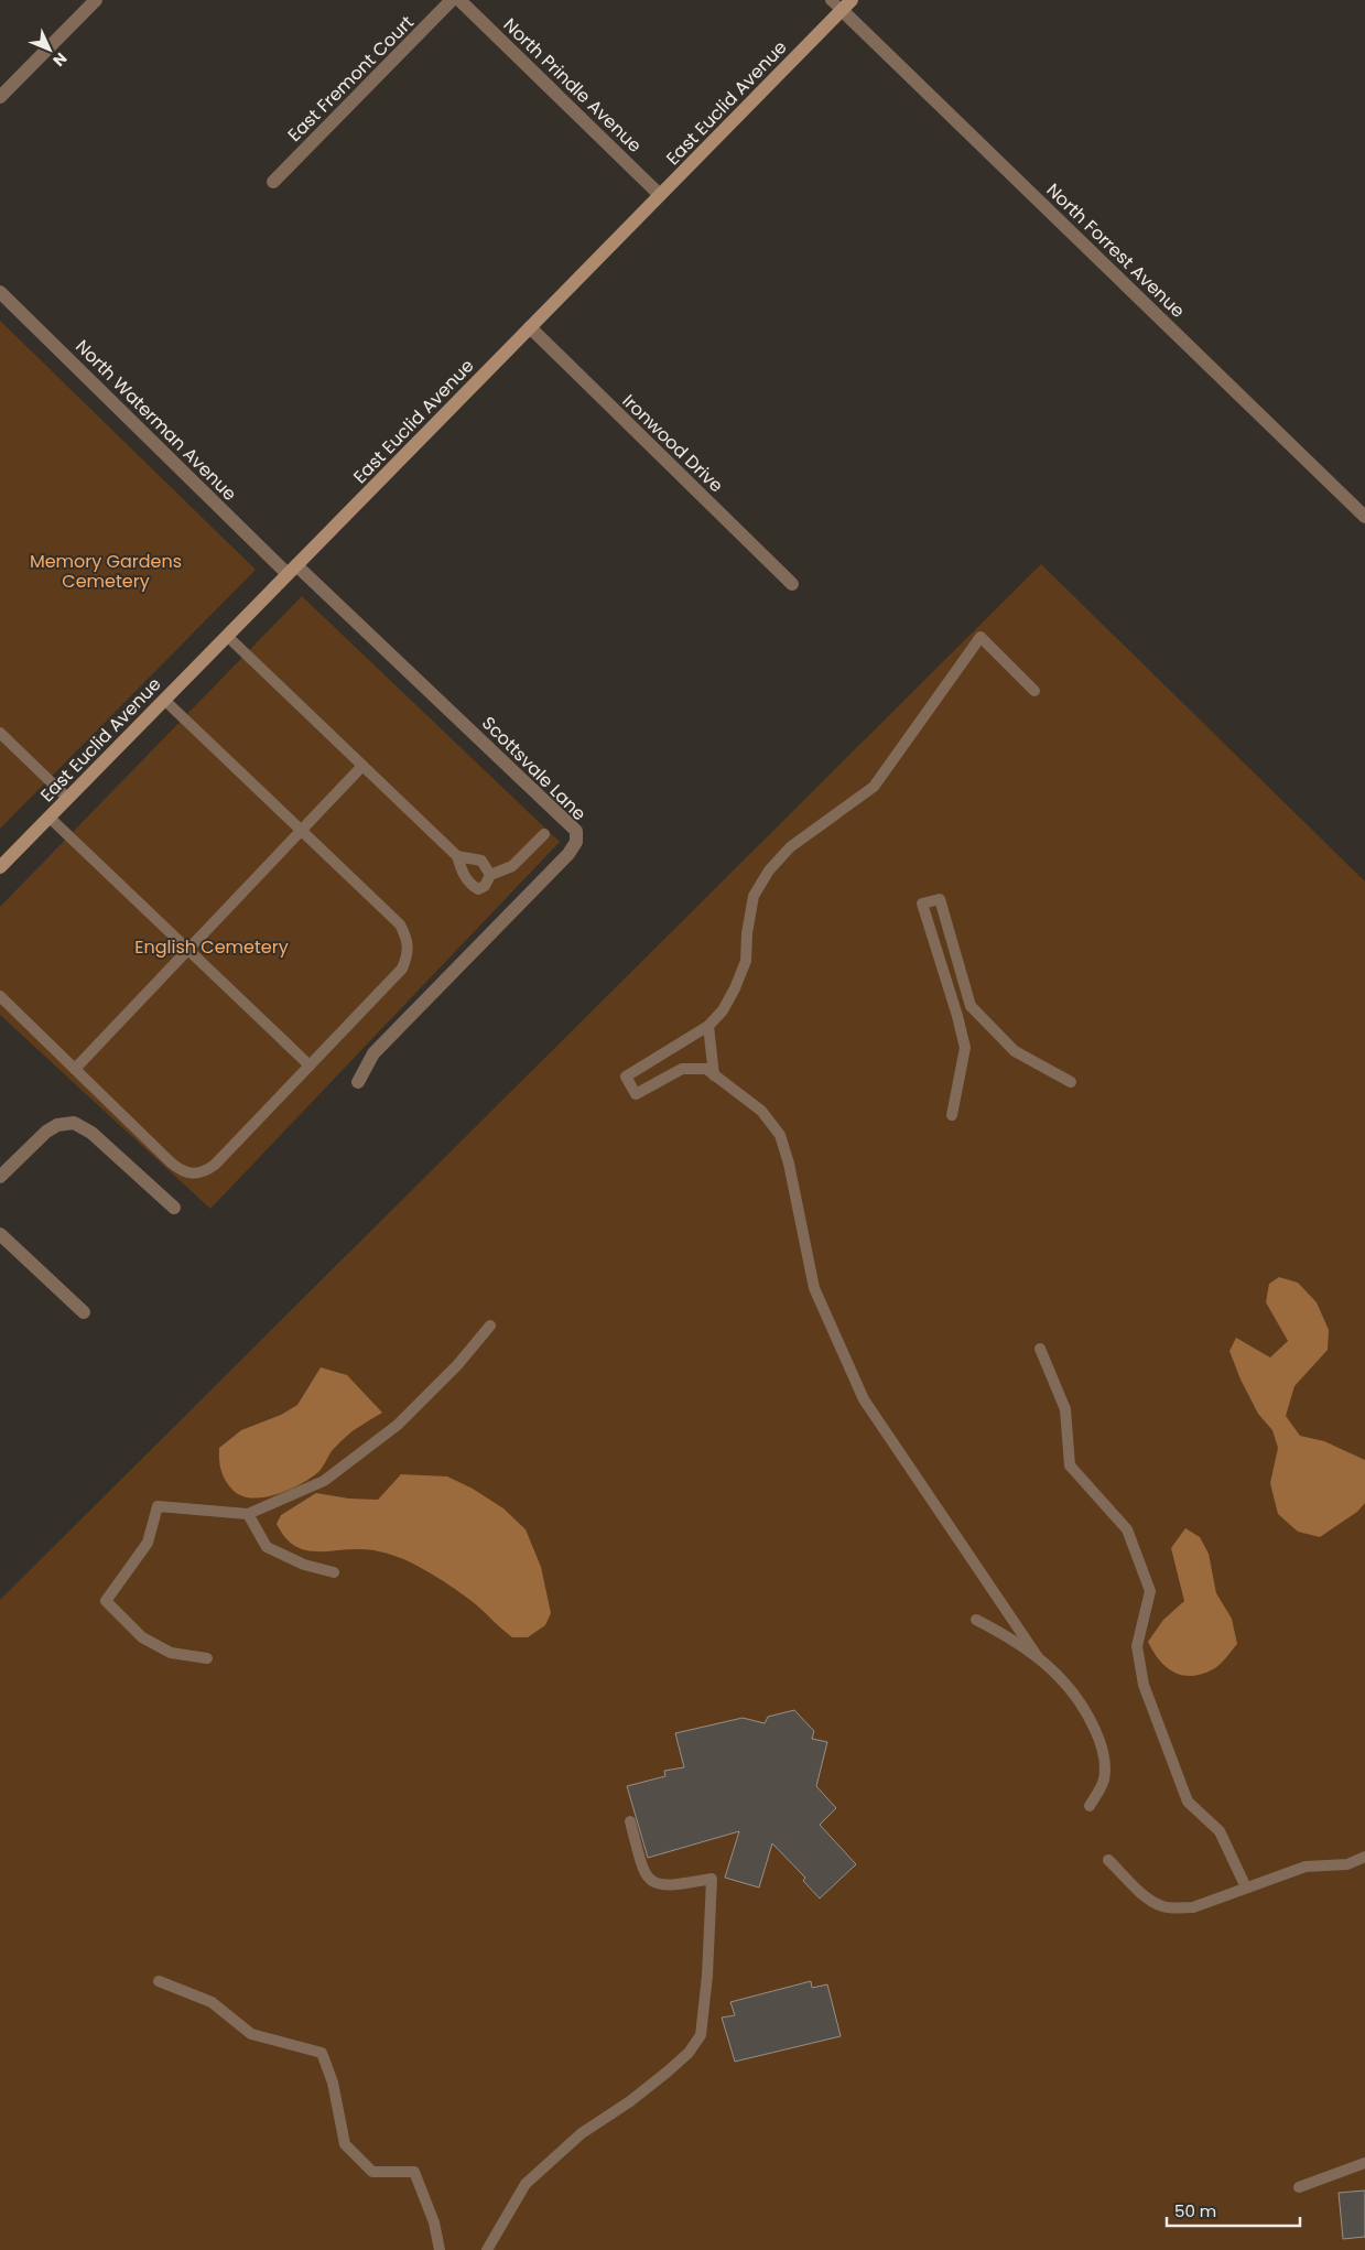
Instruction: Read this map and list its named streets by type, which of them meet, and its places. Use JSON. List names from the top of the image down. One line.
{"streets":{"main road":["East Euclid Avenue"],"street":["East Fremont Court","North Prindle Avenue","North Forrest Avenue","North Waterman Avenue","Ironwood Drive","Scottsvale Lane"]},"crossings":[["North Prindle Avenue","East Euclid Avenue"],["East Euclid Avenue","North Forrest Avenue"],["East Euclid Avenue","North Waterman Avenue"],["East Euclid Avenue","Ironwood Drive"],["East Euclid Avenue","Scottsvale Lane"],["North Waterman Avenue","Scottsvale Lane"]],"parks":["Memory Gardens Cemetery","English Cemetery"],"scale_bar":"50 m","north":"bottom right"}
